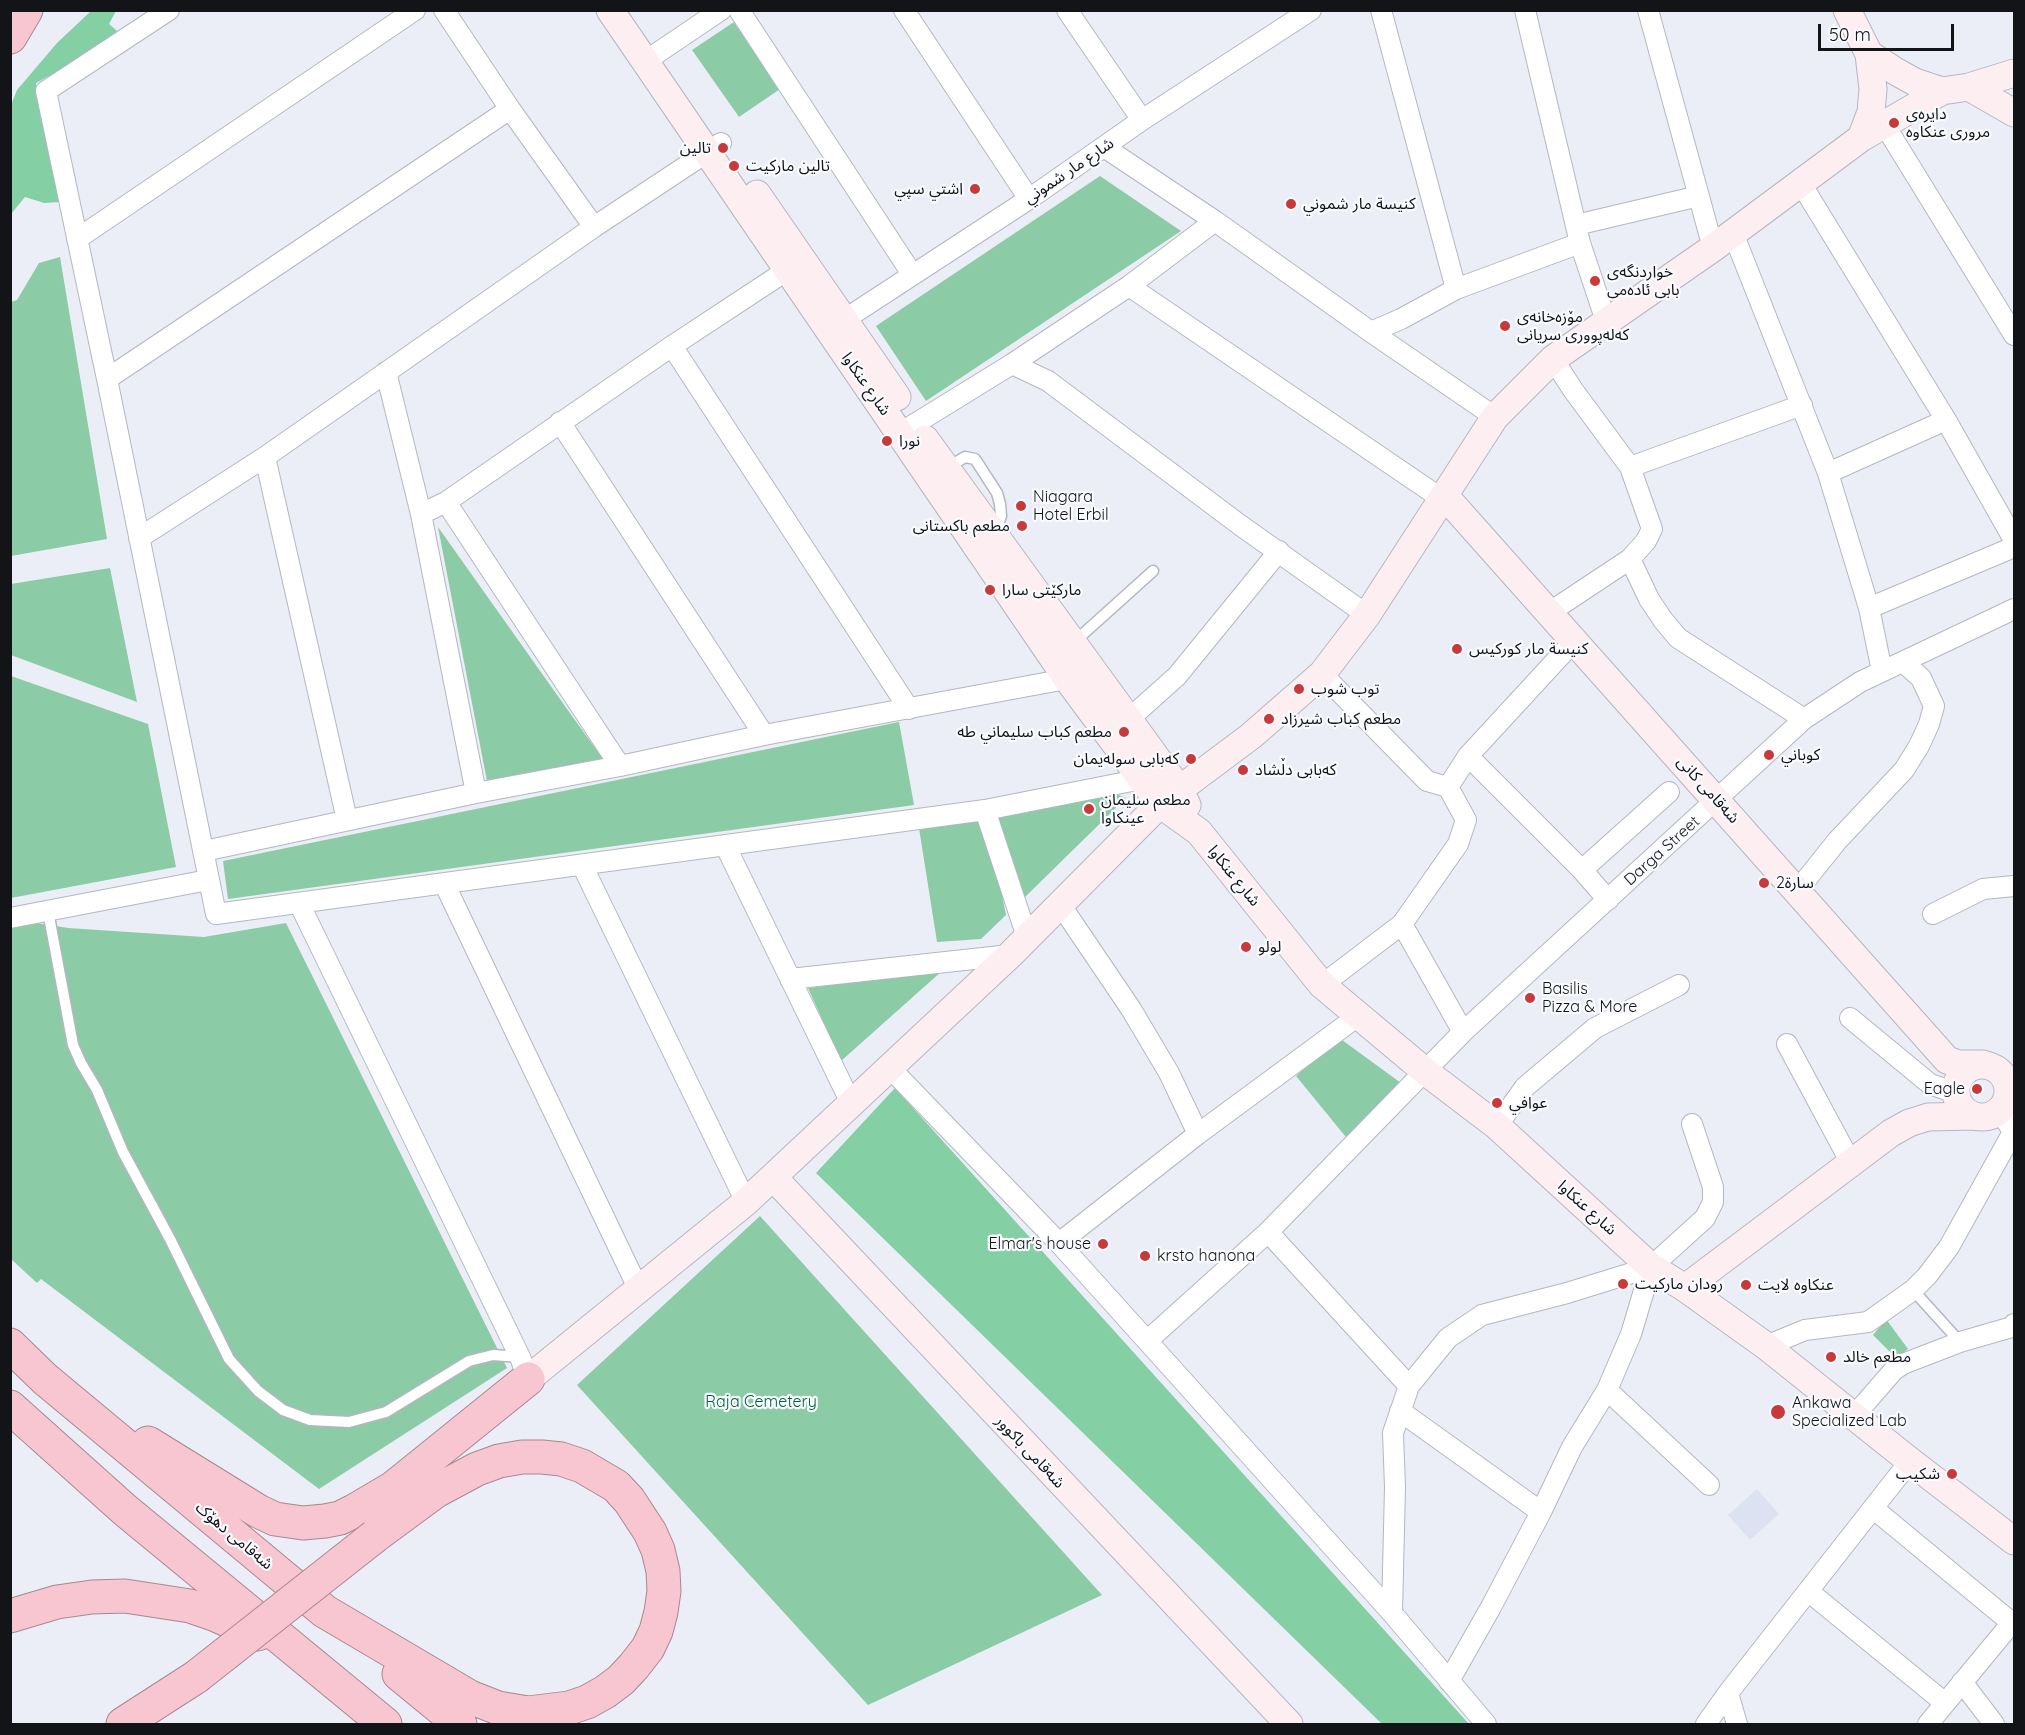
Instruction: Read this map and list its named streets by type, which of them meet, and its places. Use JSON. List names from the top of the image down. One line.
{"streets":{"highway":["شەقامی دهۆک"],"street":["شارع مار شموني","شارع عنكاوا","شەقامی کانی","Darga Street","شەقامی باکوور"]},"crossings":[["شارع مار شموني","شارع عنكاوا"],["شارع عنكاوا","Darga Street"],["شەقامی کانی","Darga Street"]],"parks":["Raja Cemetery"],"places":["دایرەی مروری عنکاوە","تالين","تالين ماركيت","اشتي سپي","كنيسة مار شموني","خواردنگەی بابی ئادەمی","مۆزەخانەی کەلەپووری سریانی","نورا","Niagara Hotel Erbil","مطعم باکستانی","مارکێتی سارا","كنيسة مار كوركيس","توب شوب","مطعم كباب شيرزاد","مطعم كباب سليماني طه","كوباني","کەبابی سولەیمان","کەبابی دڵشاد","مطعم سليمان عينكاوا","سارة2","لولو","Basilis Pizza & More","Eagle","عوافي","Elmar's house","krsto hanona","رودان ماركيت","عنكاوه لايت","مطعم خالد","Ankawa Specialized Lab","شكيب"],"scale_bar":"50 m"}
